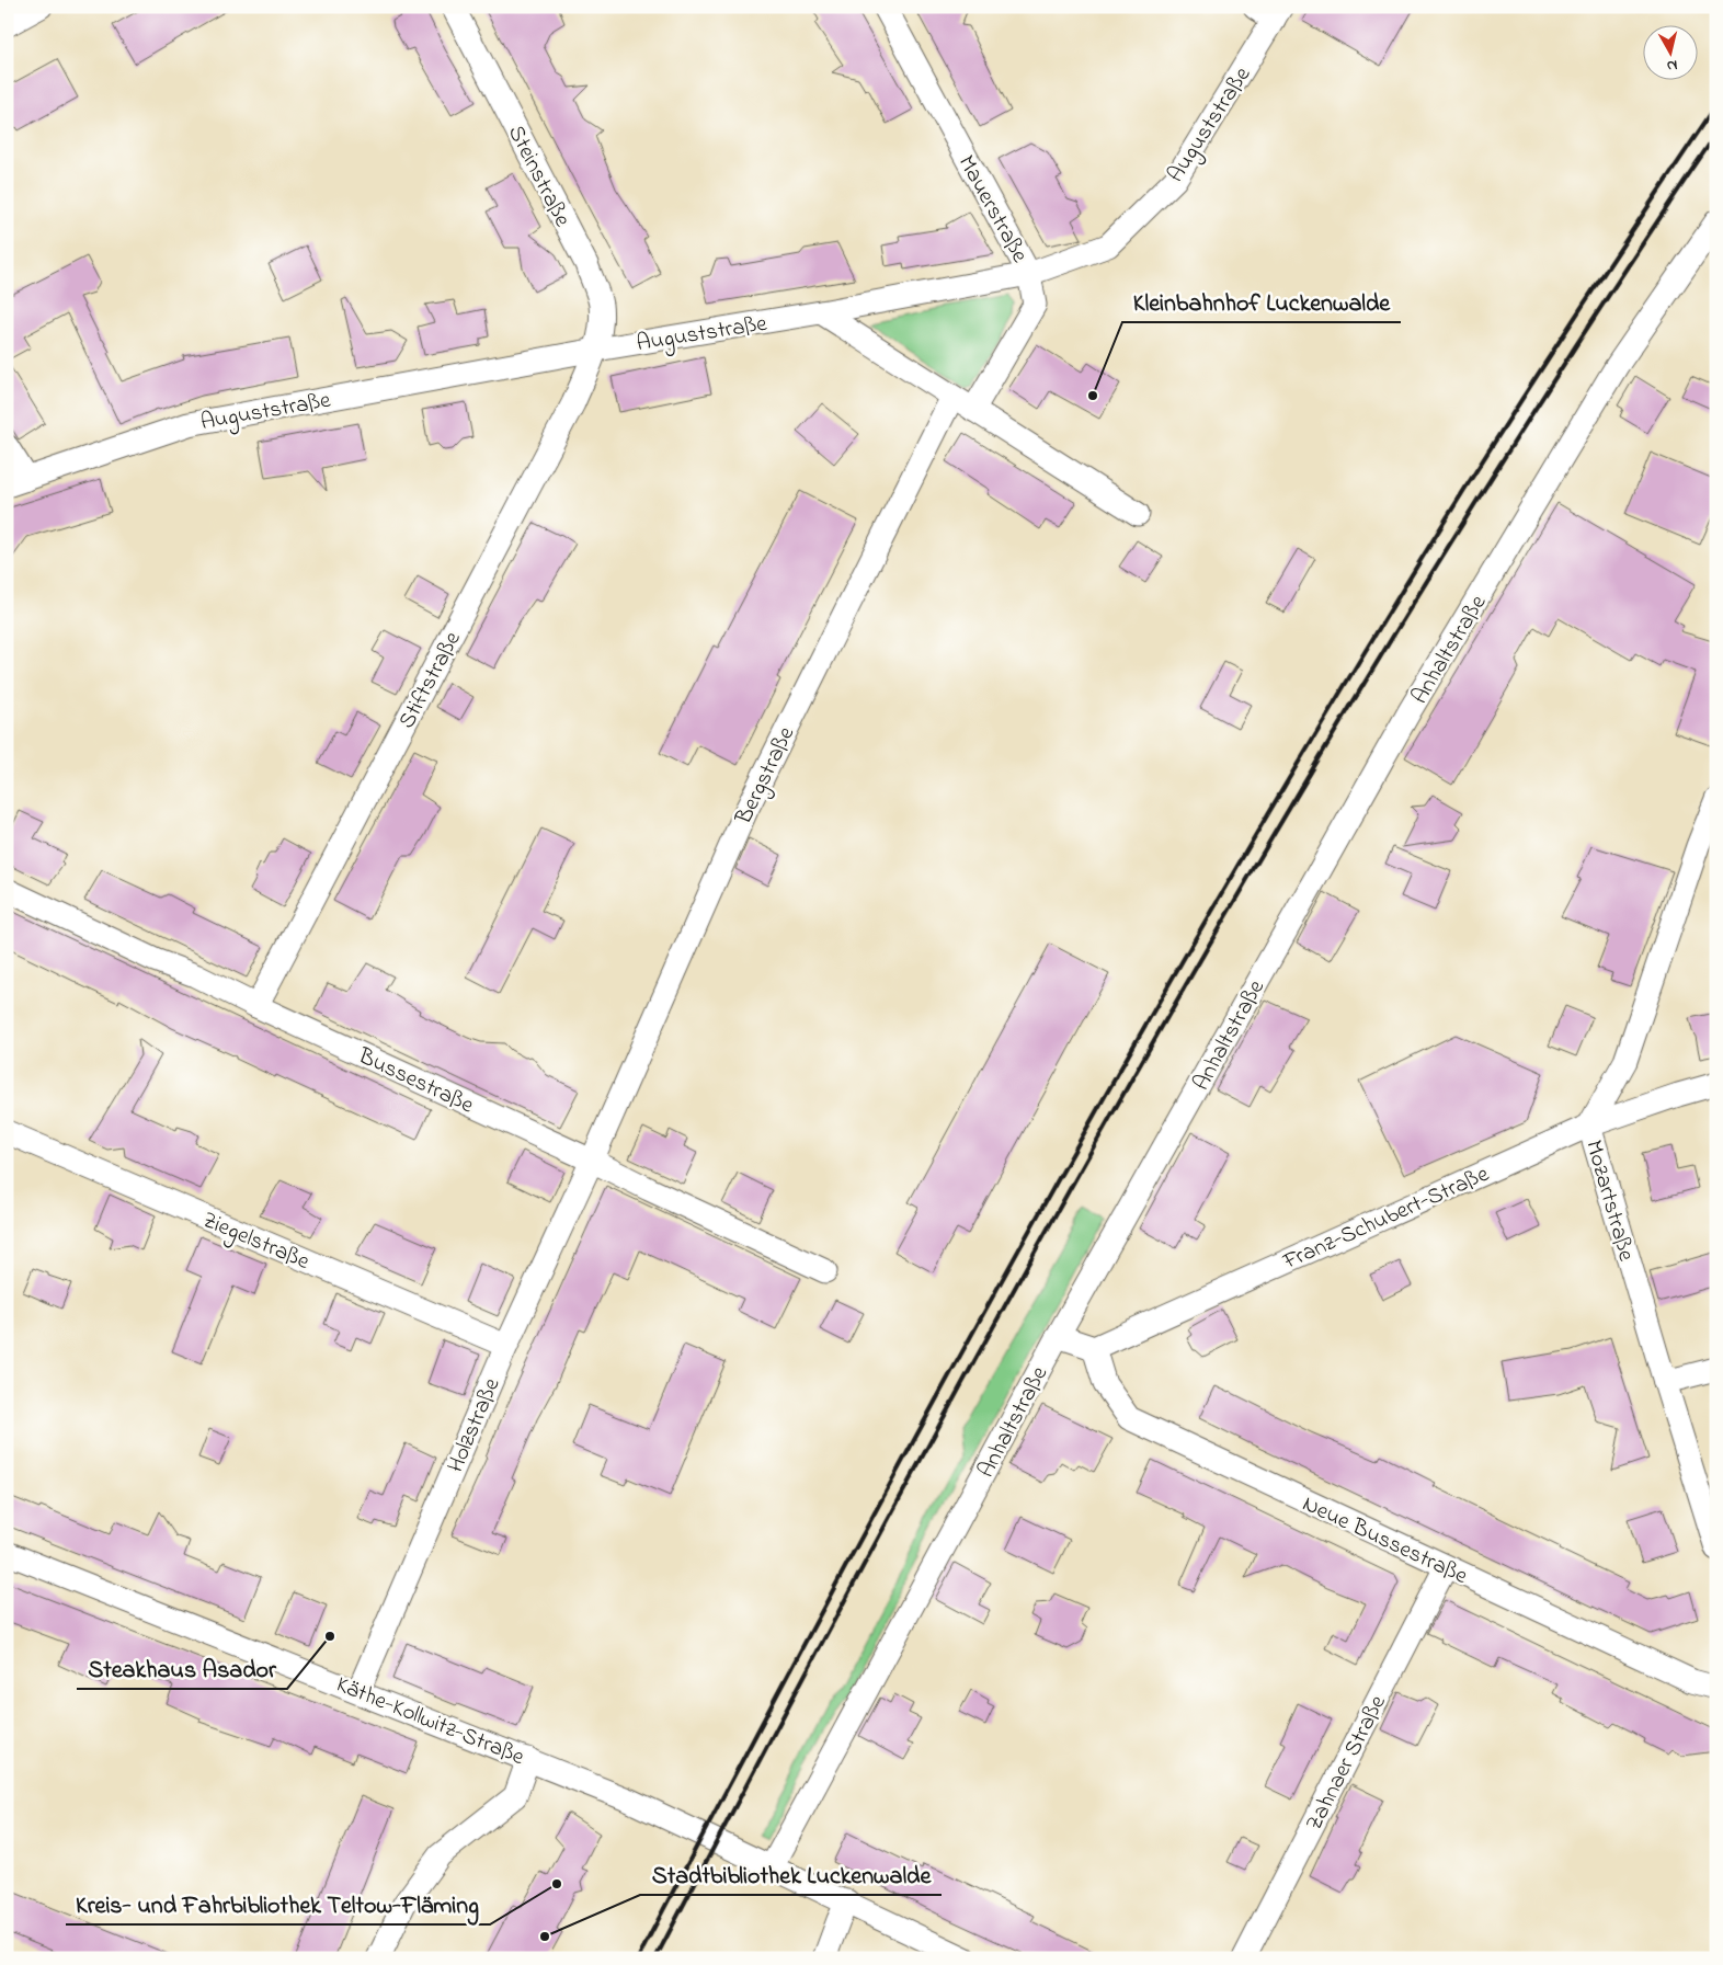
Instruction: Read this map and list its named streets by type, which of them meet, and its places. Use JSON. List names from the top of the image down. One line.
{"streets":{"street":["Auguststraße","Steinstraße","Mauerstraße","Anhaltstraße","Stiftstraße","Bergstraße","Bussestraße","Mozartstraße","Franz-Schubert-Straße","Ziegelstraße","Holzstraße","Neue Bussestraße","Käthe-Kollwitz-Straße","Zahnaer Straße"]},"crossings":[["Auguststraße","Steinstraße"],["Auguststraße","Mauerstraße"],["Auguststraße","Stiftstraße"],["Steinstraße","Stiftstraße"],["Anhaltstraße","Käthe-Kollwitz-Straße"],["Stiftstraße","Bussestraße"],["Bergstraße","Bussestraße"],["Bergstraße","Holzstraße"],["Bussestraße","Holzstraße"],["Mozartstraße","Franz-Schubert-Straße"],["Franz-Schubert-Straße","Neue Bussestraße"],["Ziegelstraße","Holzstraße"],["Holzstraße","Käthe-Kollwitz-Straße"],["Neue Bussestraße","Zahnaer Straße"]],"places":["Kleinbahnhof Luckenwalde","Steakhaus Asador","Kreis- und Fahrbibliothek Teltow-Fläming","Stadtbibliothek Luckenwalde"],"north":"bottom"}
